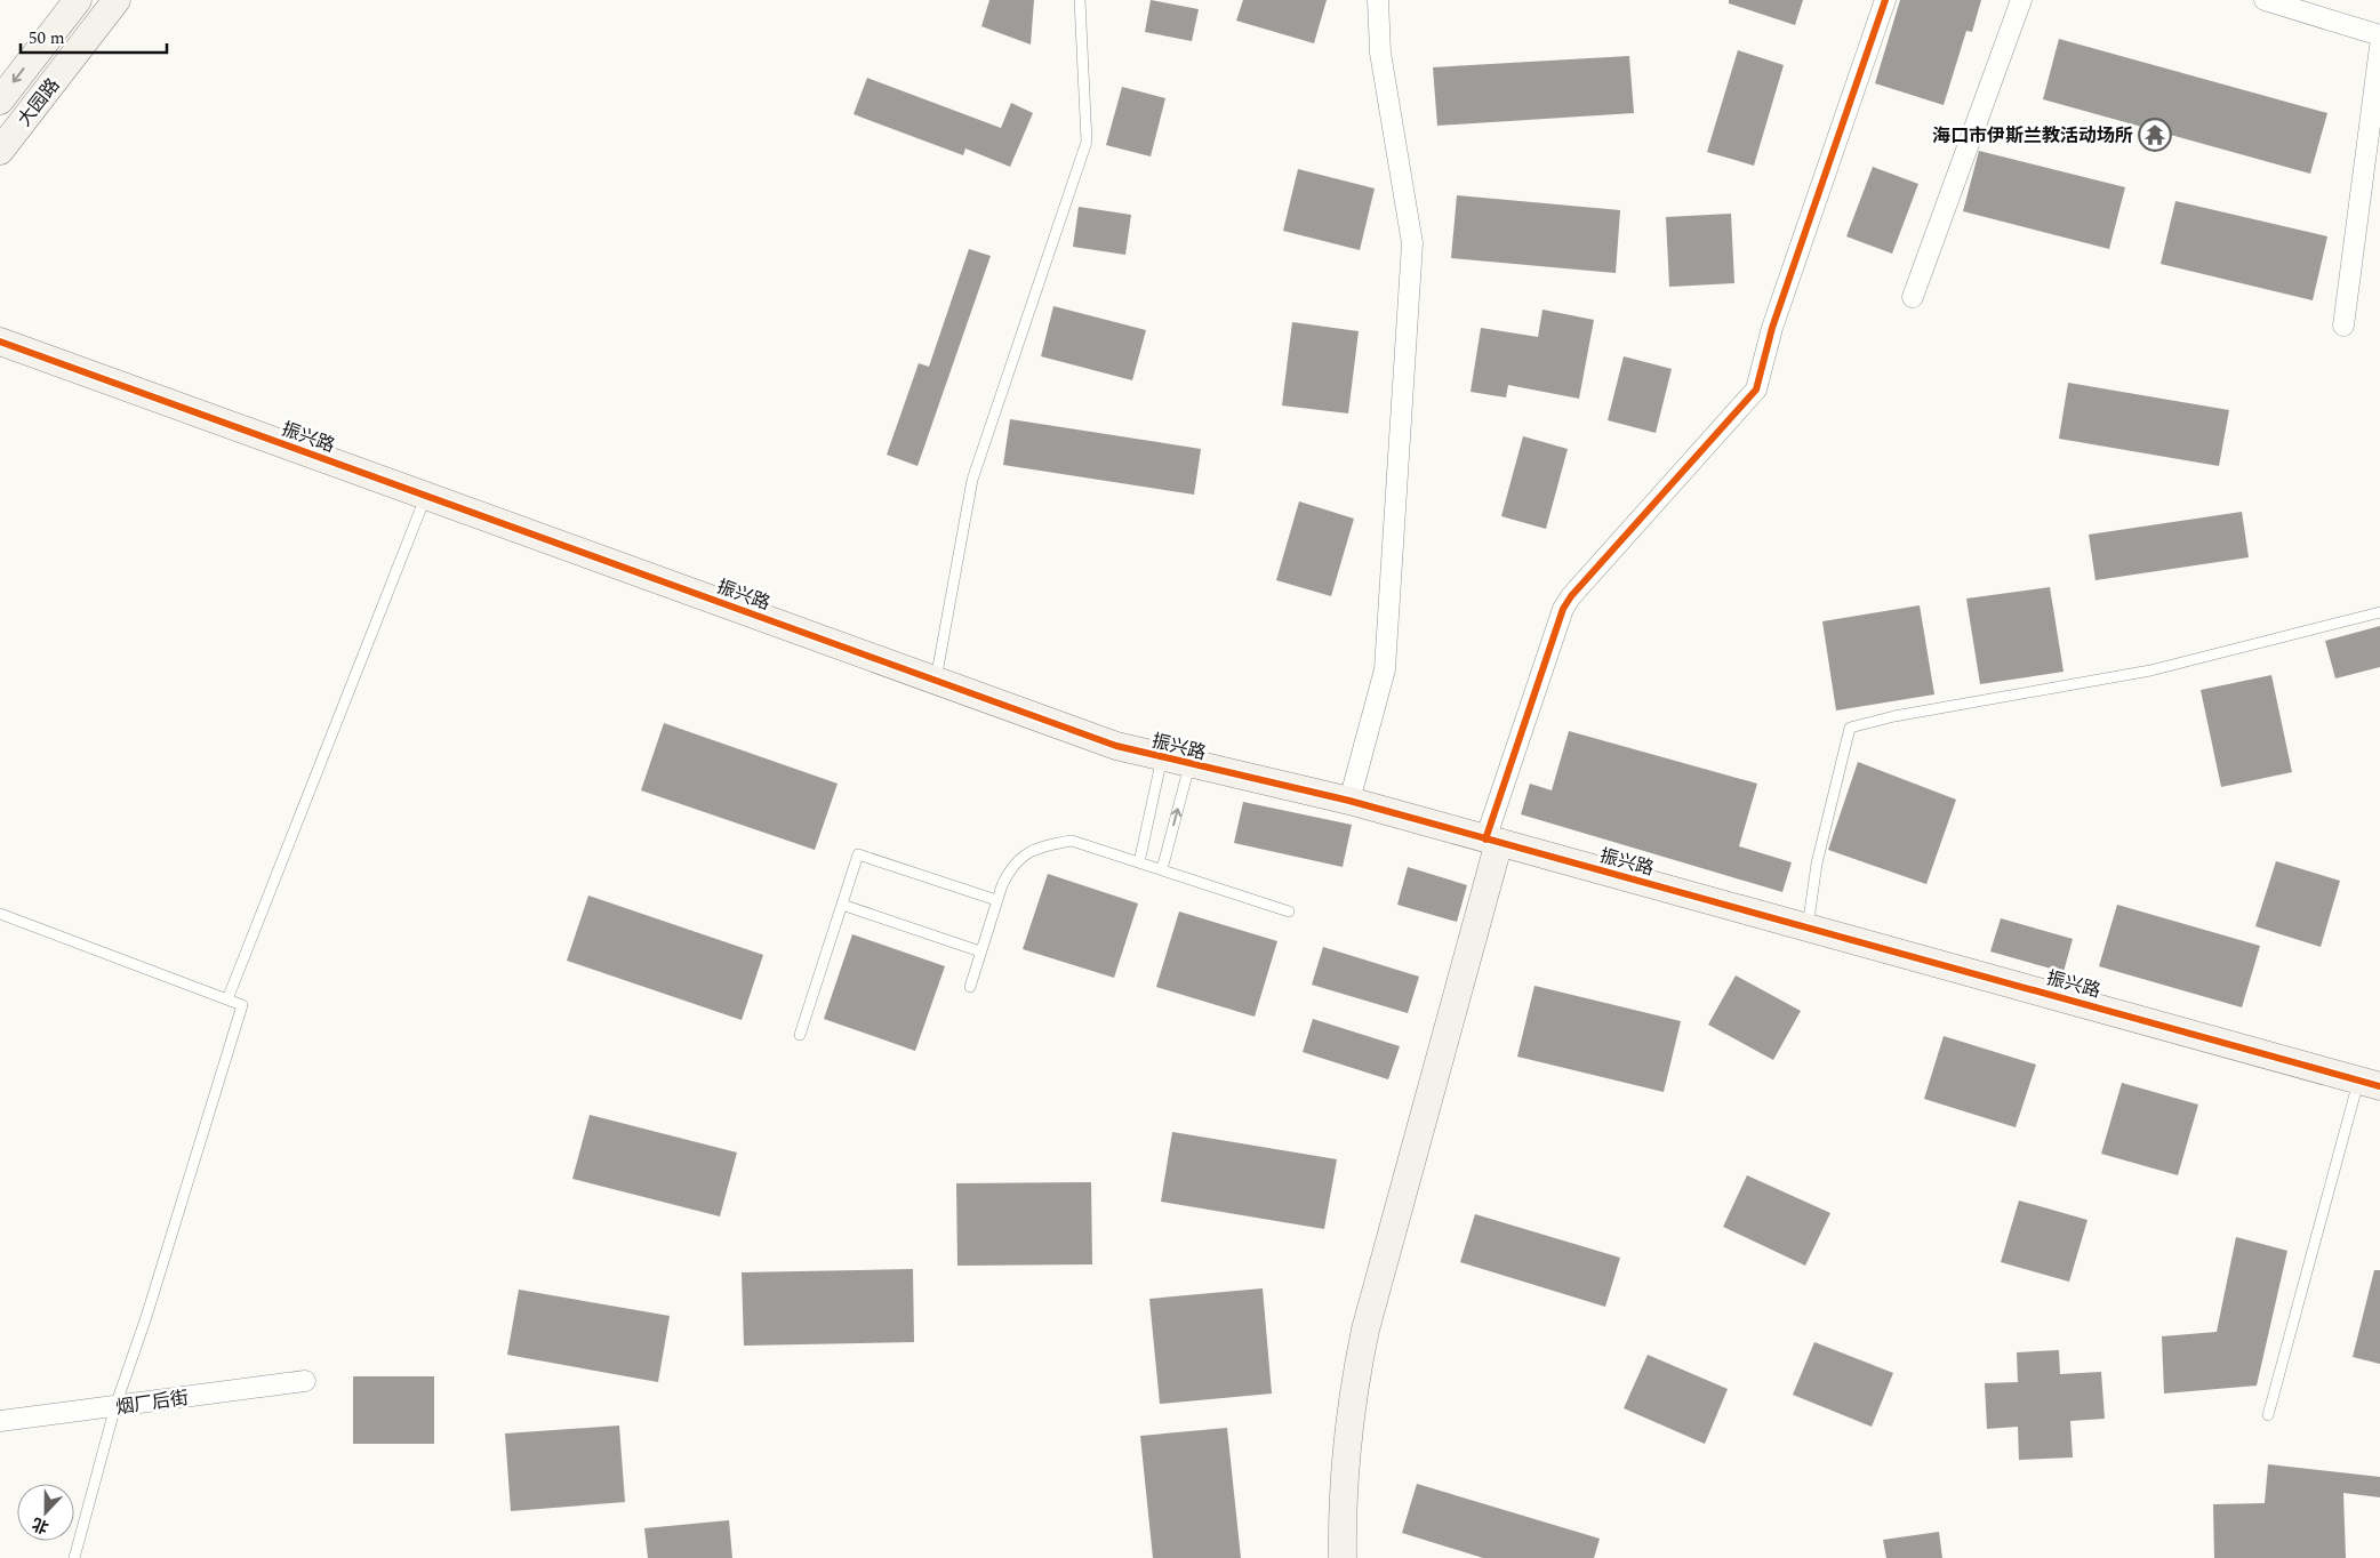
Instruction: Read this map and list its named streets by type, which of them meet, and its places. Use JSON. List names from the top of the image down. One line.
{"streets":{"street":["大园路","振兴路","烟厂后街"]},"places":{"temple":["海口市伊斯兰教活动场所"]},"scale_bar":"50 m","north":"bottom"}
